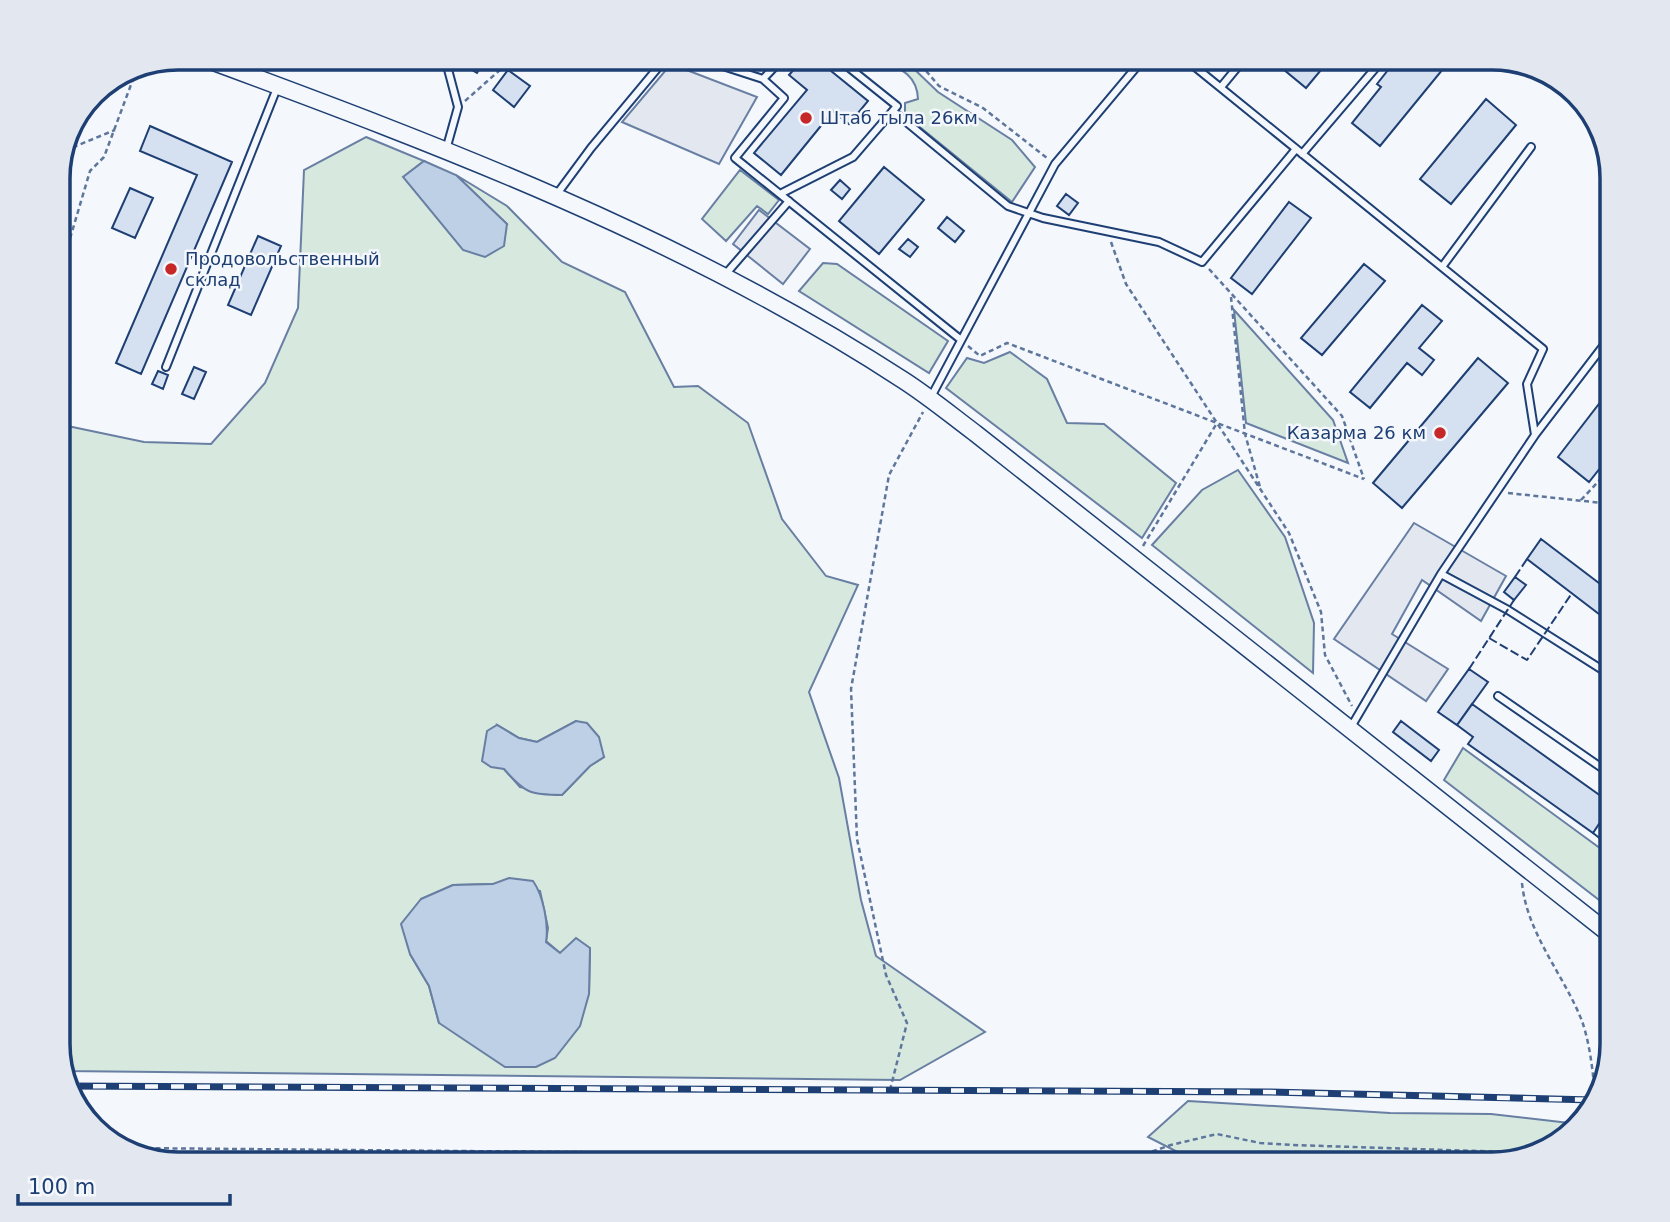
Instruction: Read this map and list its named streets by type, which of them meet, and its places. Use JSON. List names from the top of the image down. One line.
{"places":["Штаб тыла 26км","Продовольственный склад","Казарма 26 км"],"scale_bar":"100 m"}
